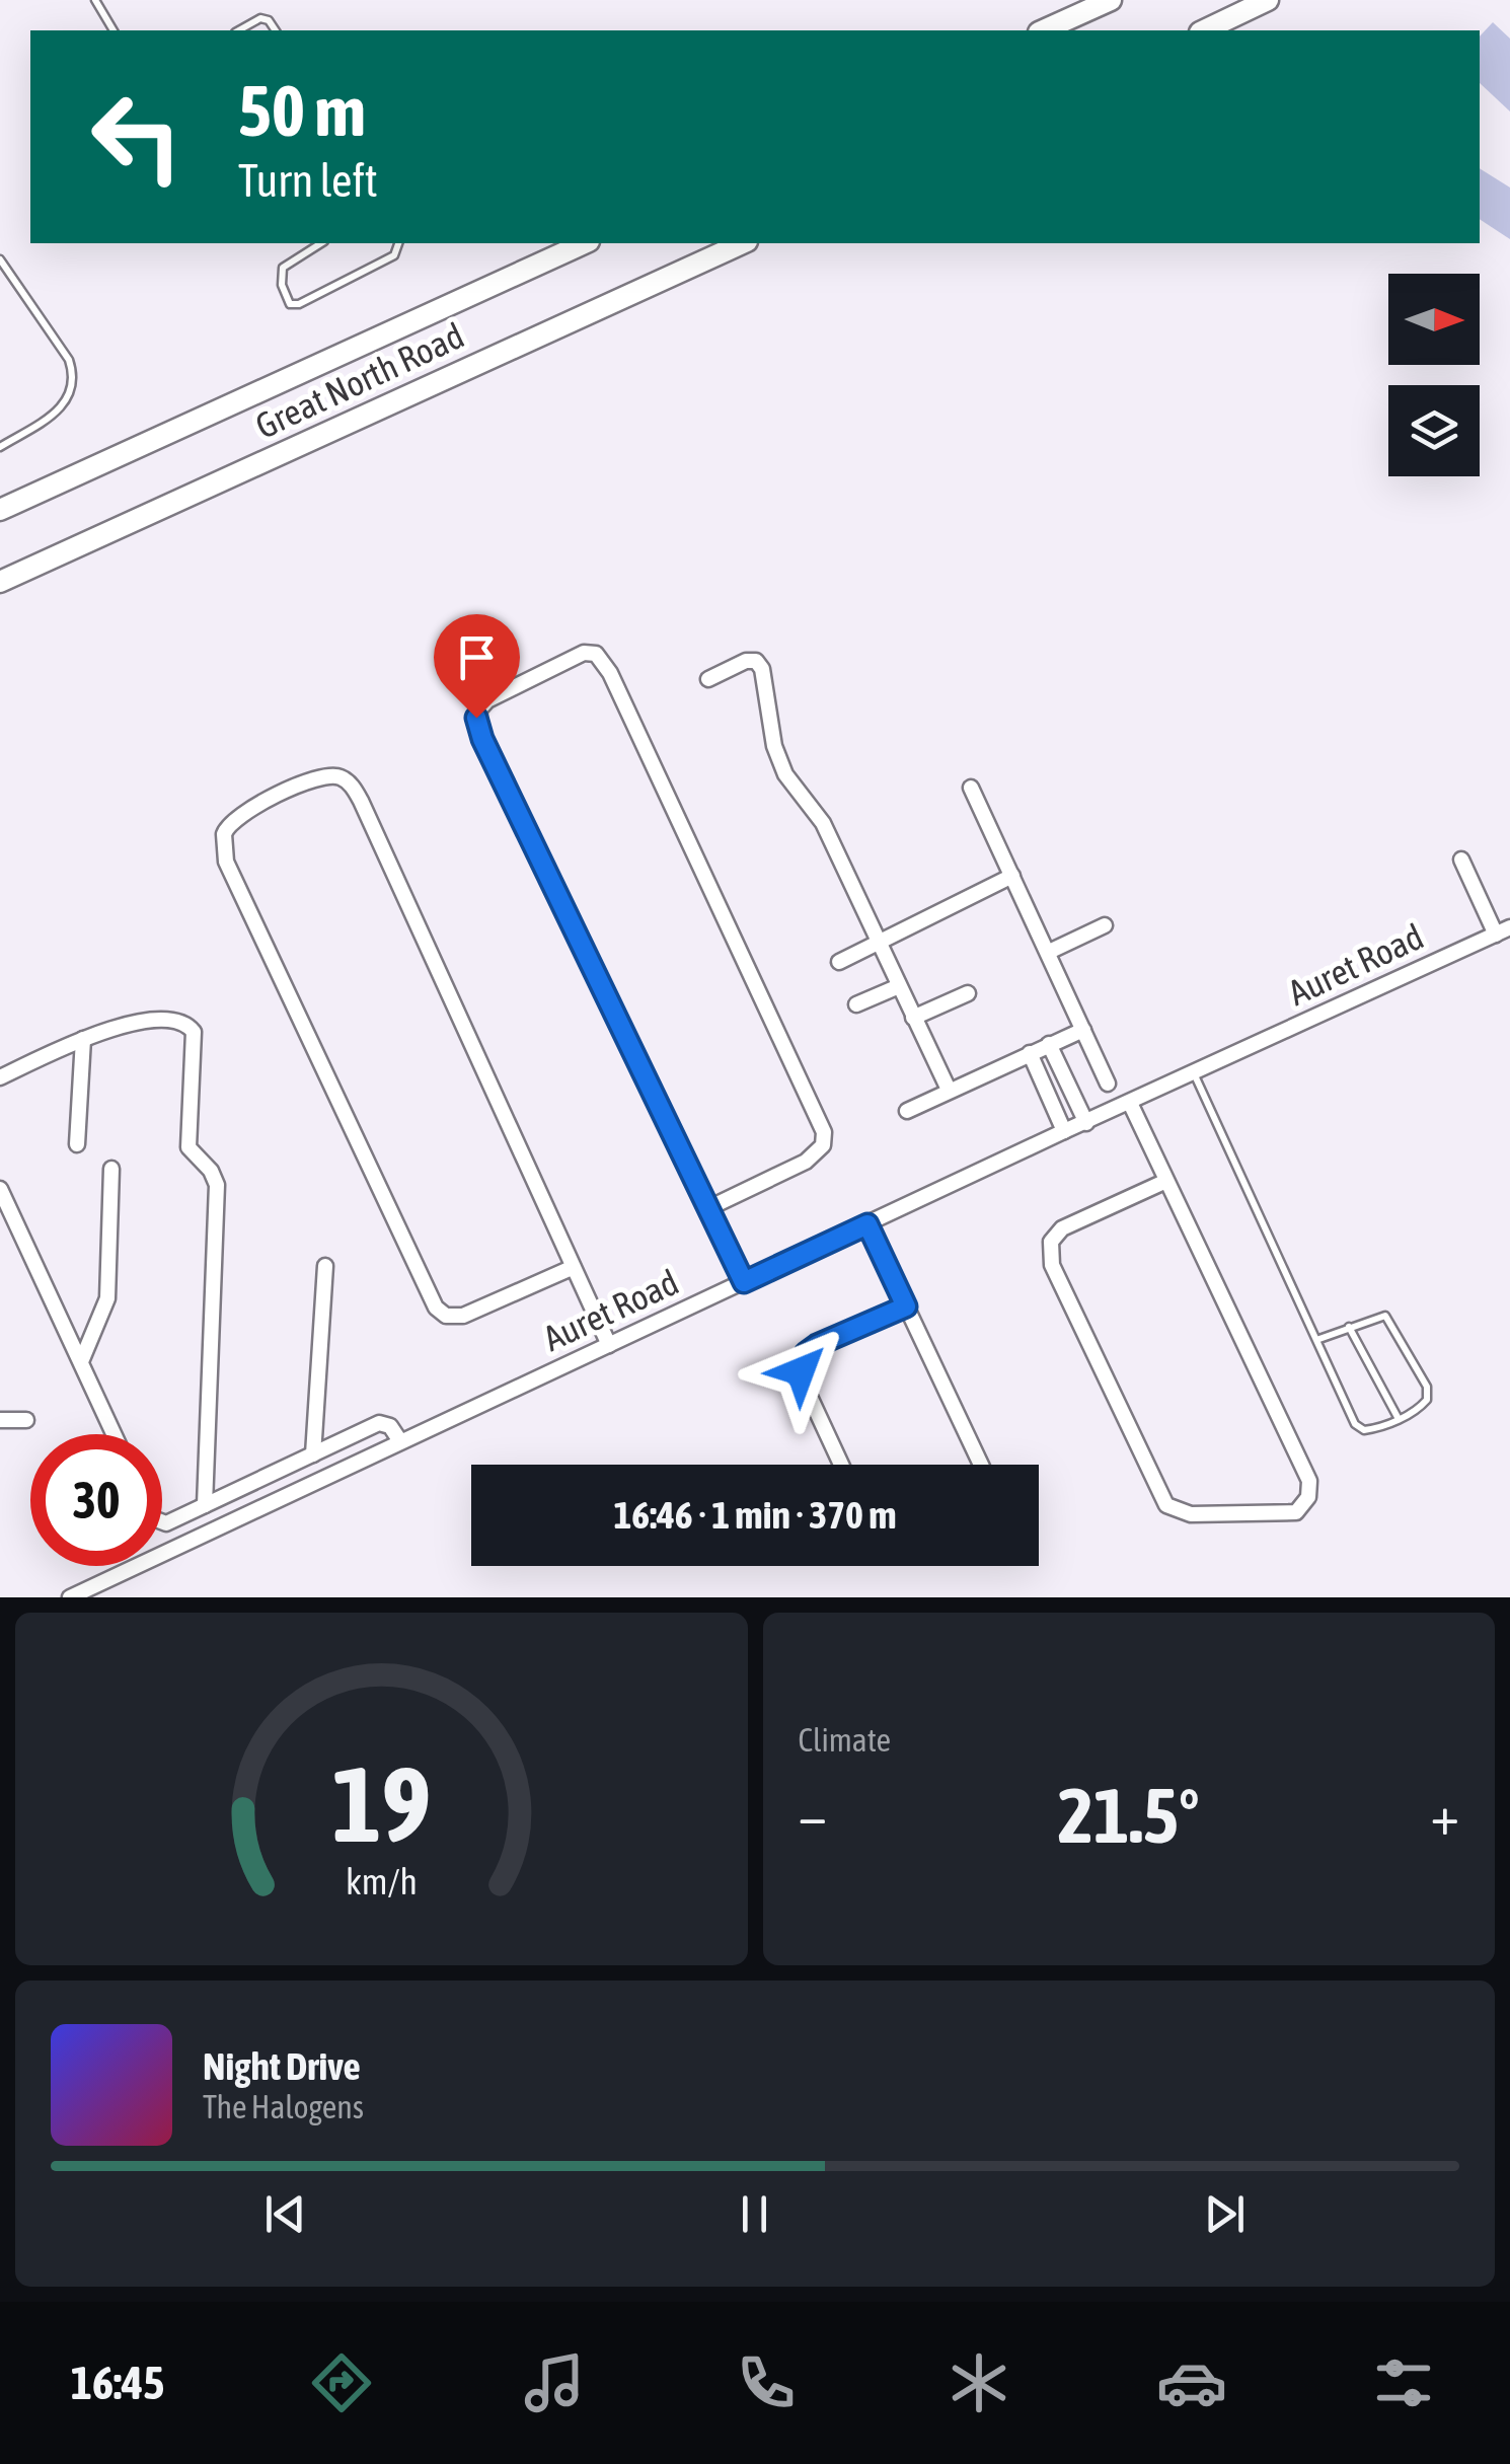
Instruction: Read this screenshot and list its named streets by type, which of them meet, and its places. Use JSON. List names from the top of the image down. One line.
{"streets":{"main road":["Great North Road"],"street":["Auret Road"]},"north":"right","page":{"turn":["50 m","Turn left"],"limit":"30","trip":"16:46 · 1 min · 370 m","tile":"Climate","heat":["−","21.5°","+"],"song":["Night Drive","The Halogens"],"tabs":"16:45","gauge":["19","km/h"]}}
